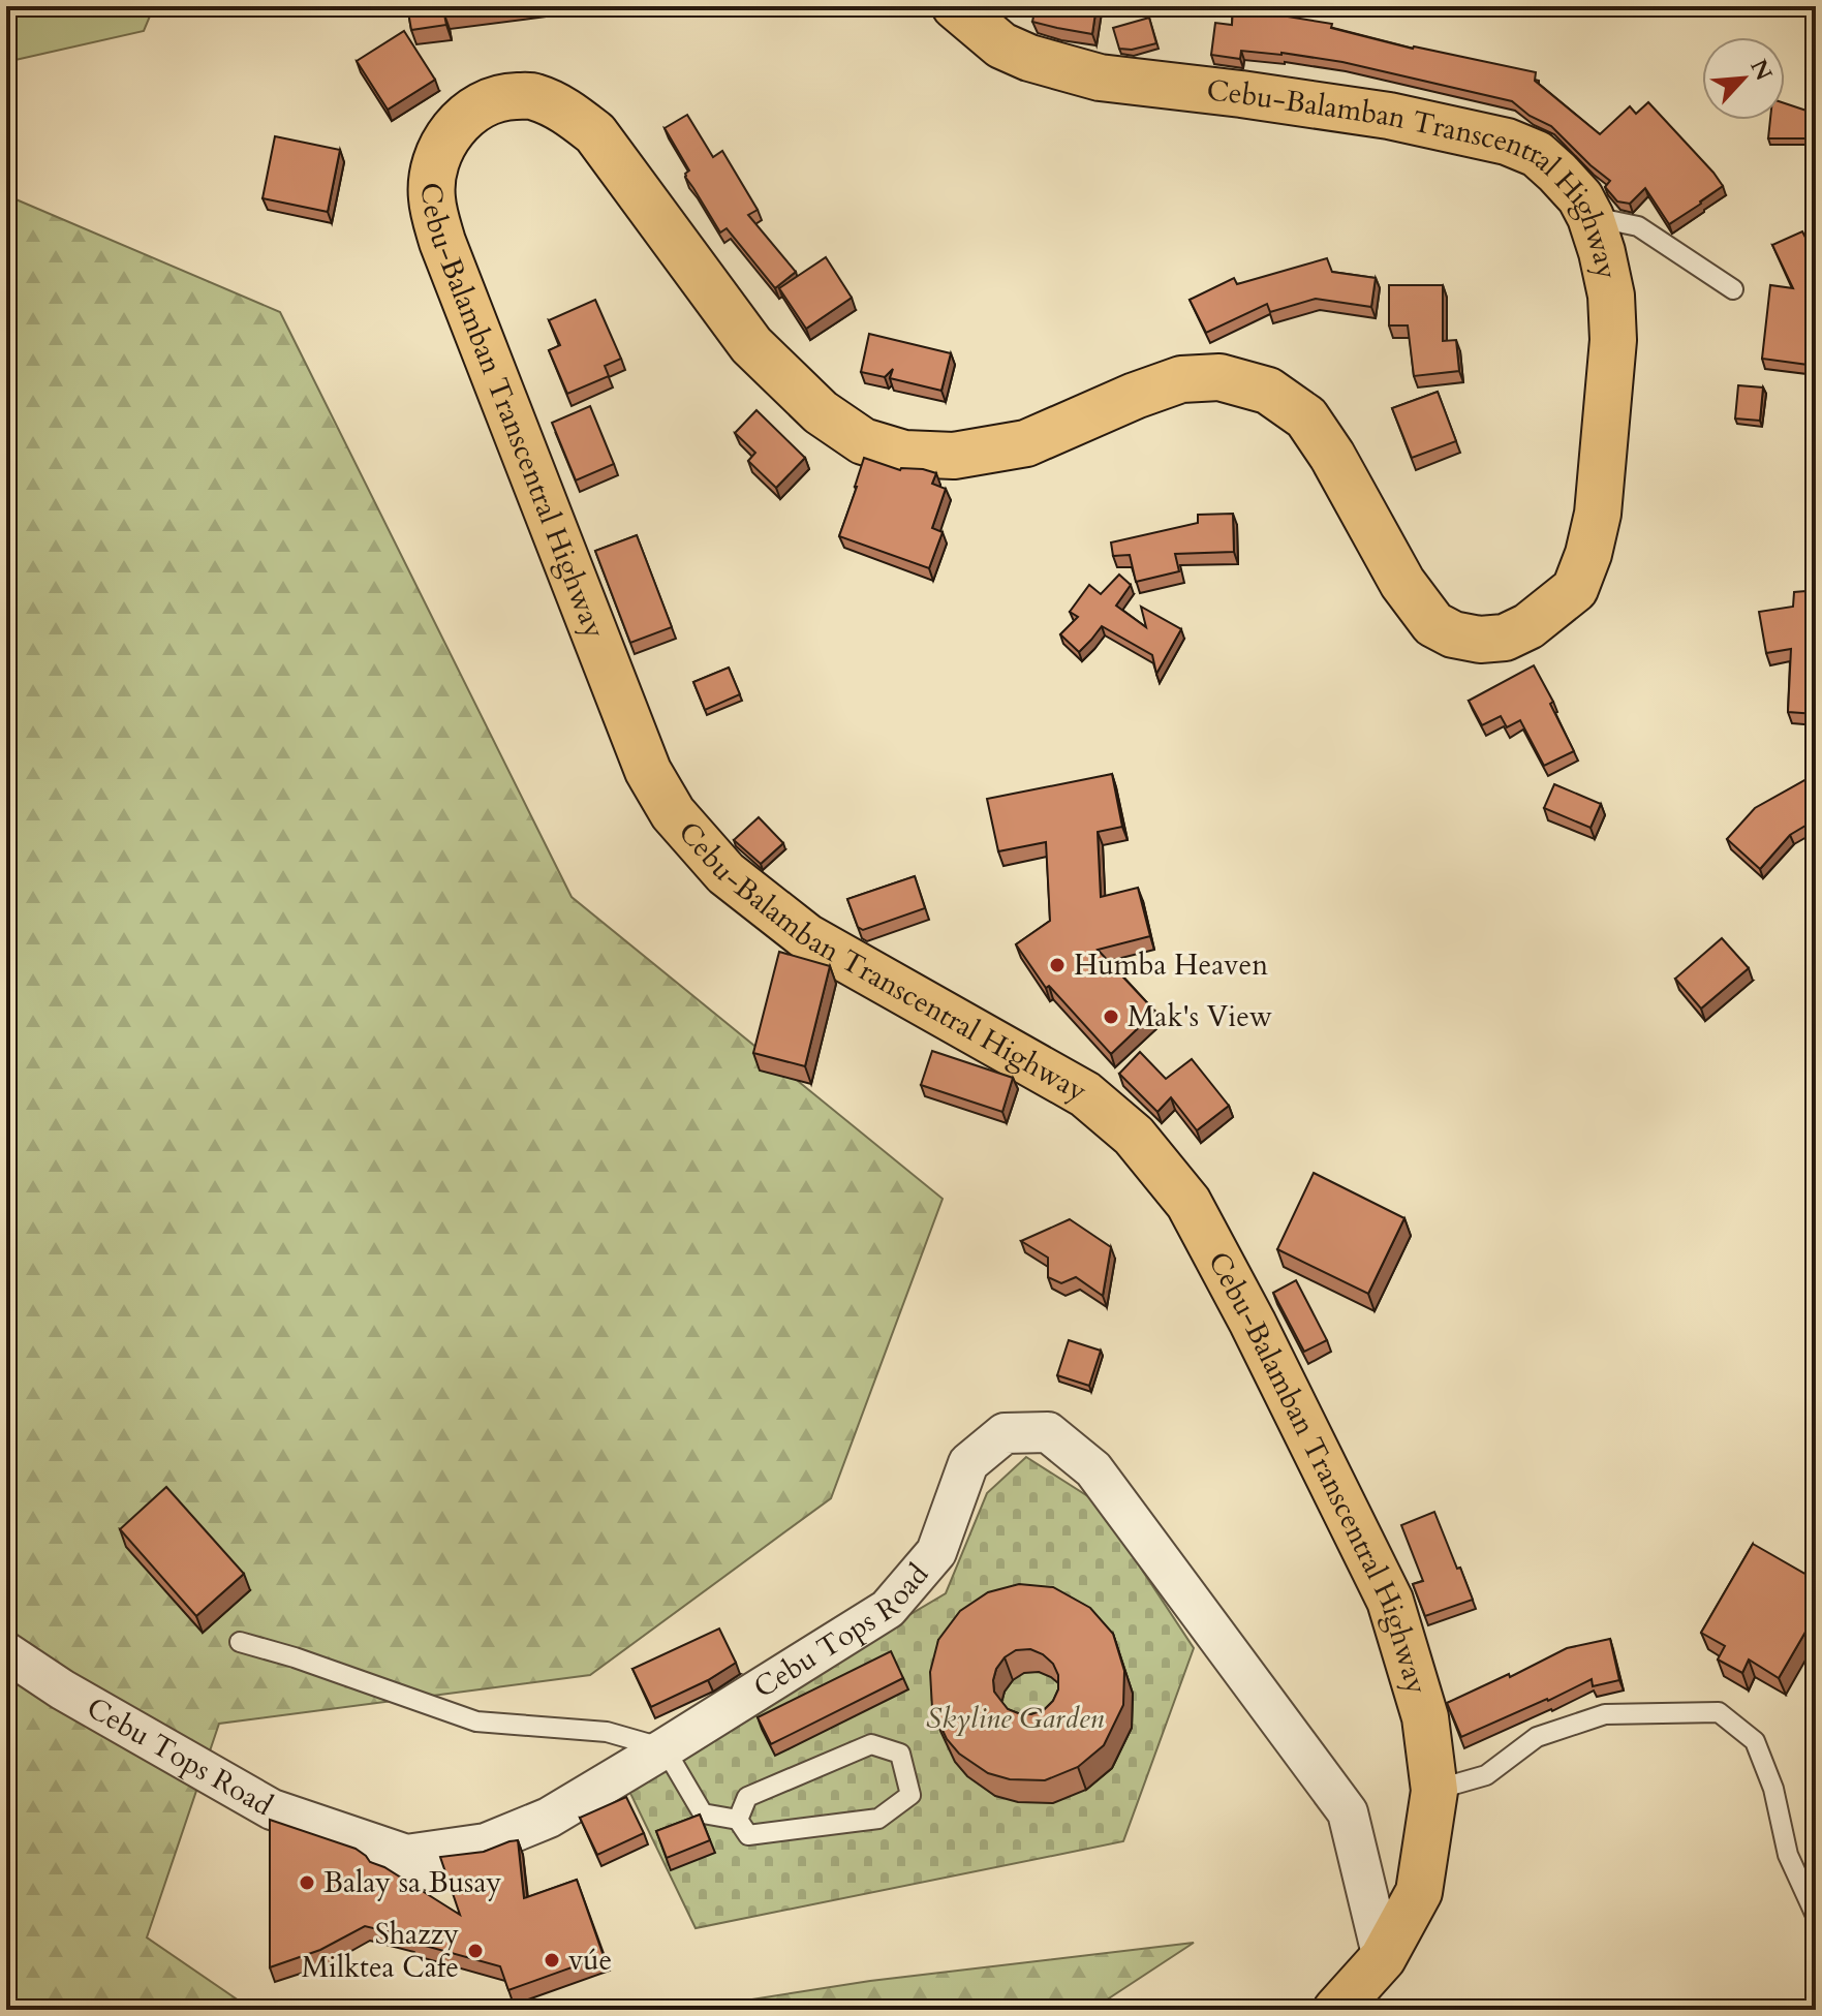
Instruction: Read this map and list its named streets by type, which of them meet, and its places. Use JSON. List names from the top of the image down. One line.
{"streets":{"main road":["Cebu-Balamban Transcentral Highway"],"street":["Cebu Tops Road"]},"crossings":[["Cebu-Balamban Transcentral Highway","Cebu Tops Road"]],"parks":["Skyline Garden"],"places":["Humba Heaven","Mak's View","Balay sa Busay","Shazzy Milktea Cafe","vúe"],"north":"top right"}
